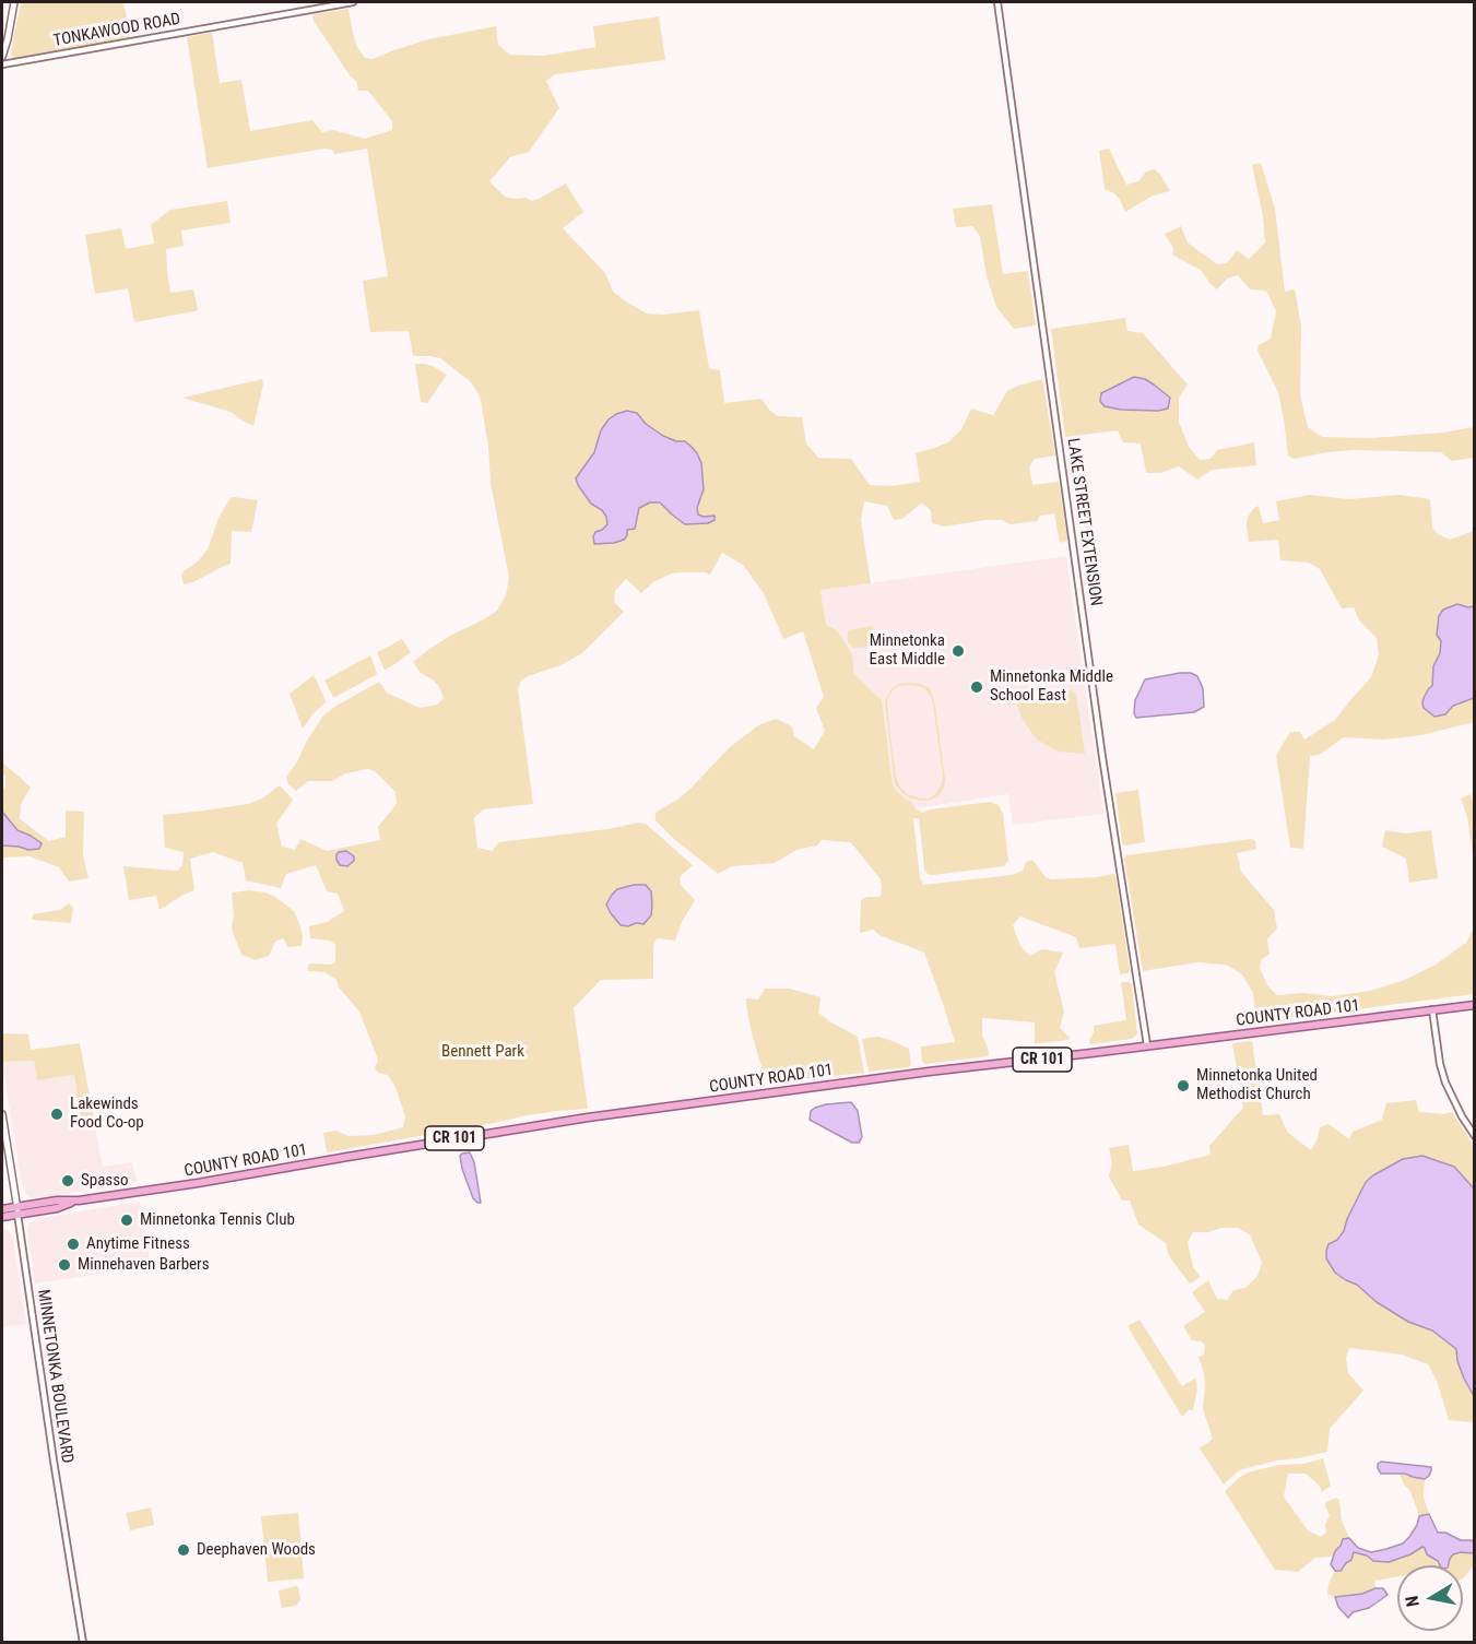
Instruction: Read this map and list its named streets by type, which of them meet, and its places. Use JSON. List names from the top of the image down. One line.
{"streets":{"main road":["COUNTY ROAD 101","CR 101","MINNETONKA BOULEVARD"],"street":["TONKAWOOD ROAD","LAKE STREET EXTENSION"]},"crossings":[["LAKE STREET EXTENSION","COUNTY ROAD 101"],["COUNTY ROAD 101","MINNETONKA BOULEVARD"]],"parks":["Bennett Park"],"places":["Minnetonka East Middle","Minnetonka Middle School East","Minnetonka United Methodist Church","Lakewinds Food Co-op","Spasso","Minnetonka Tennis Club","Anytime Fitness","Minnehaven Barbers","Deephaven Woods"],"north":"left"}
